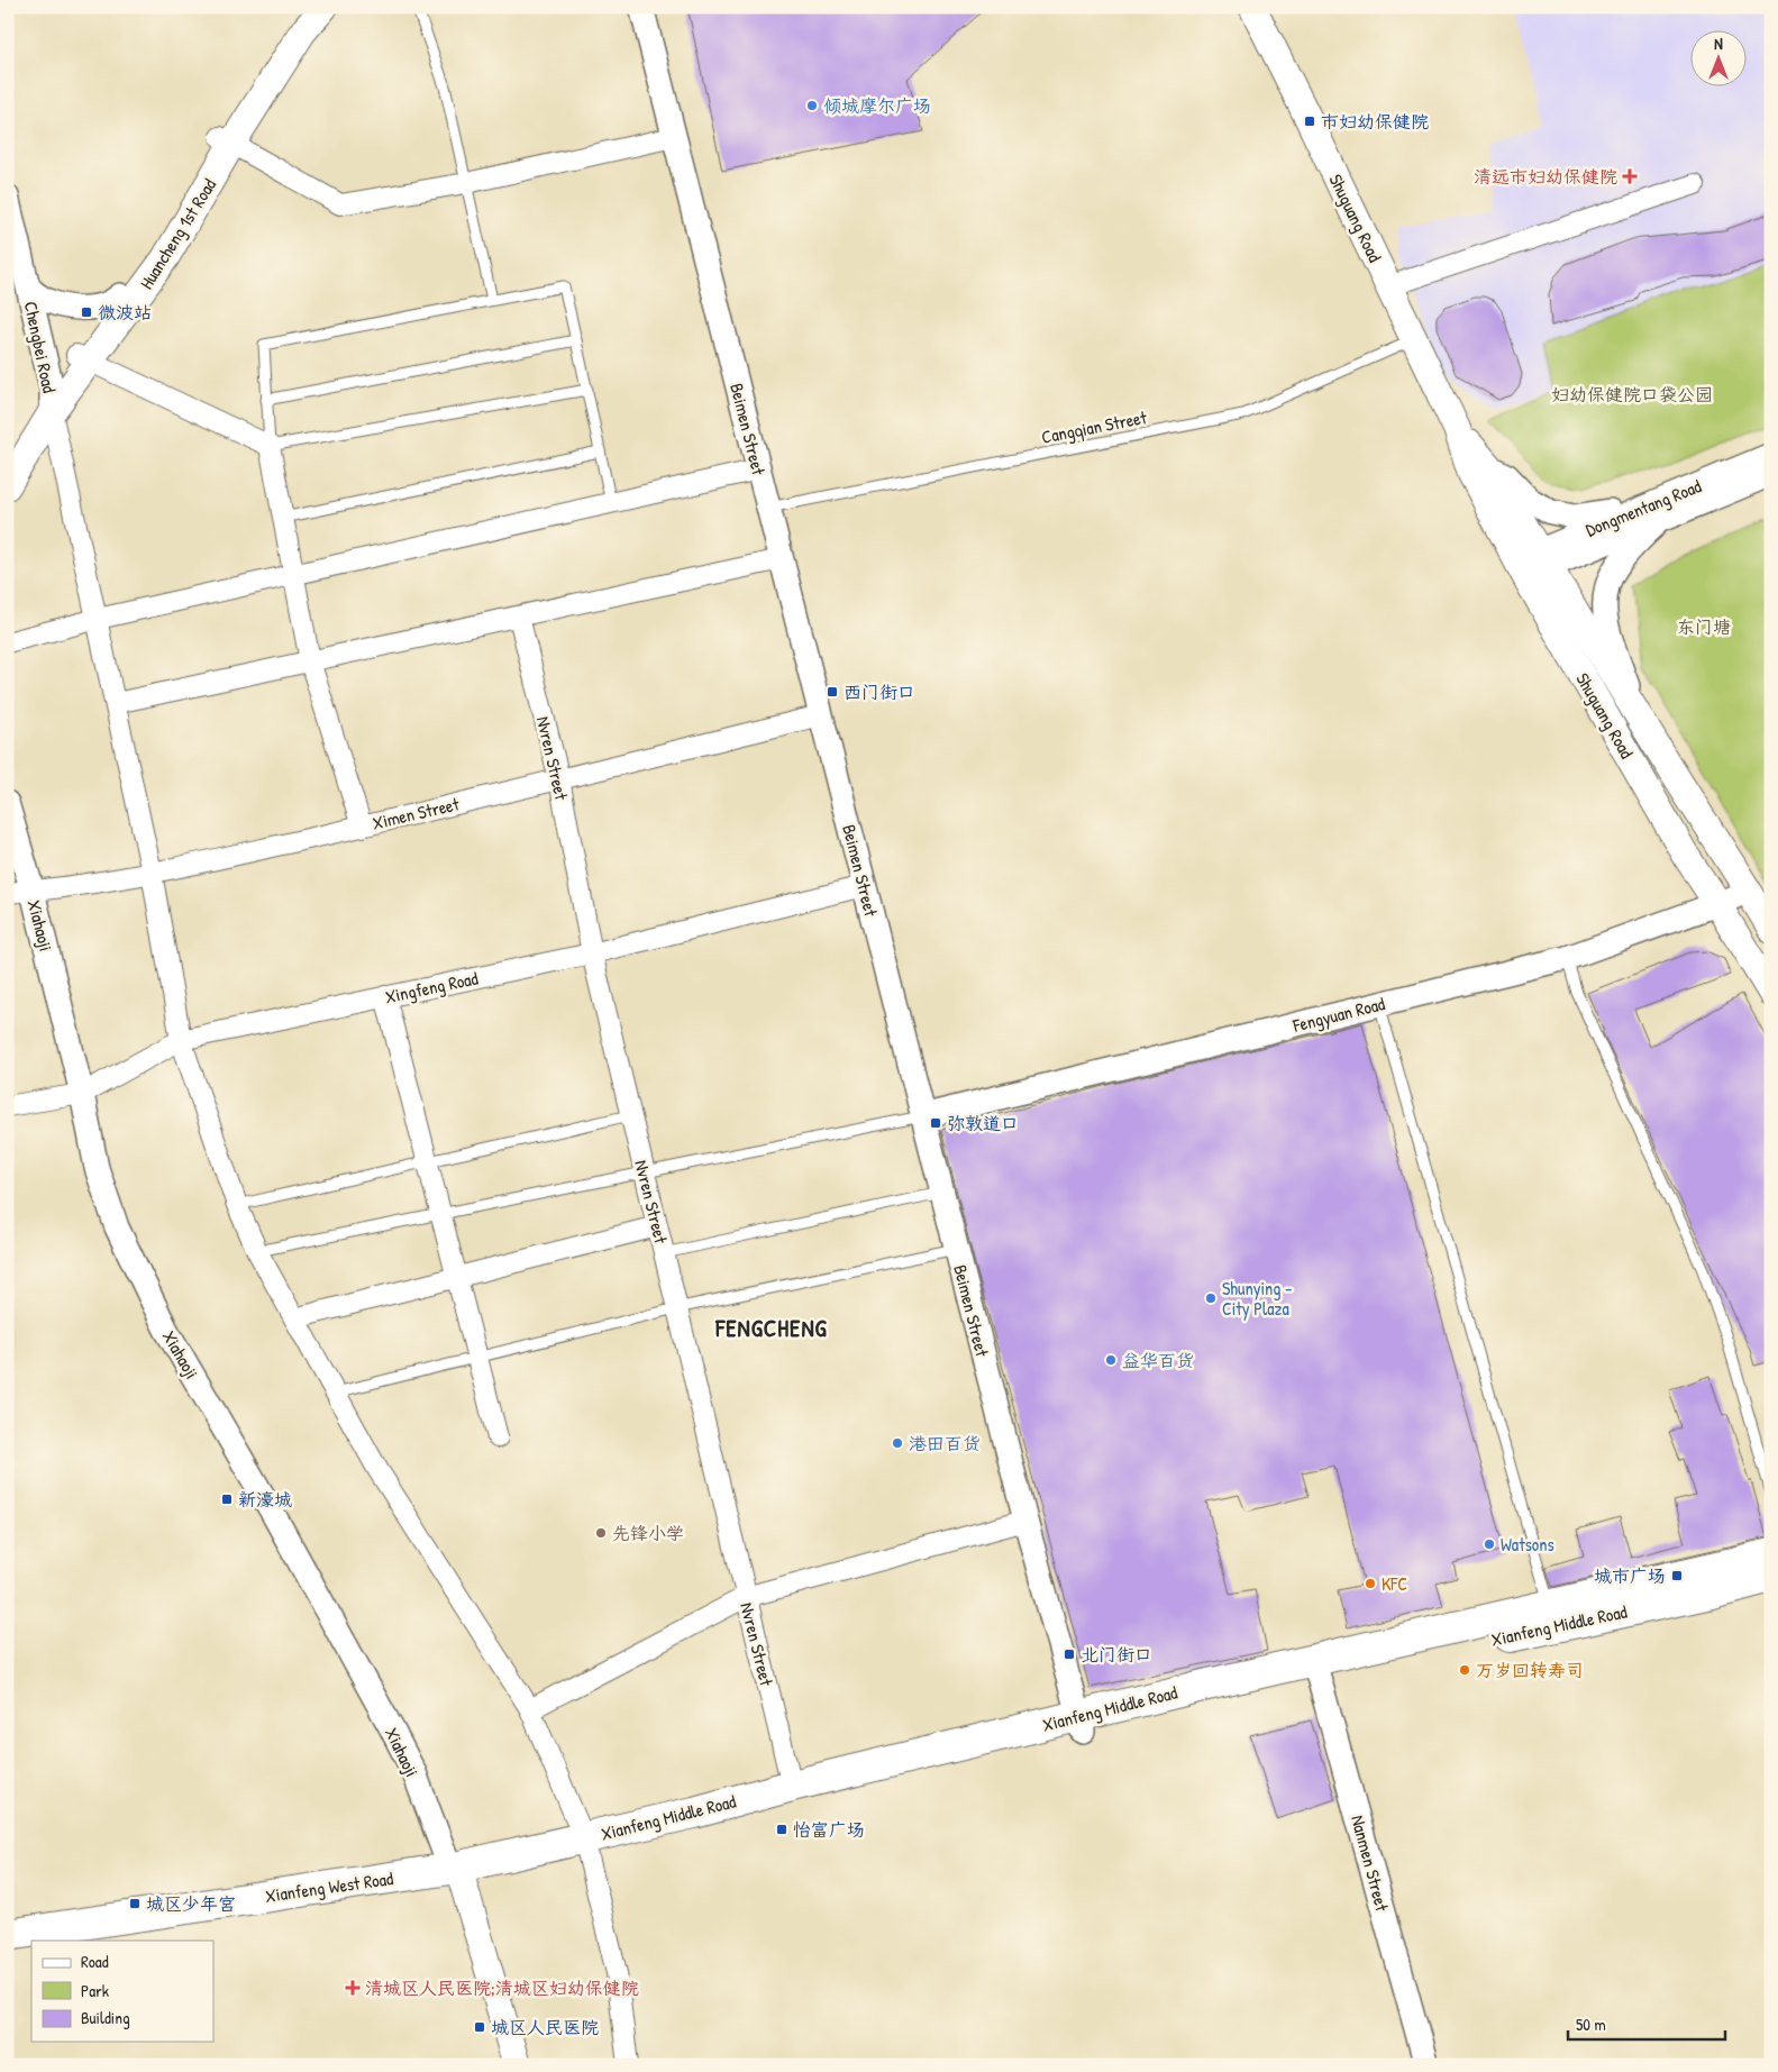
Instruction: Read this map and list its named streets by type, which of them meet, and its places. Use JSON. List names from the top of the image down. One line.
{"streets":{"main road":["Shuguang Road","Huancheng 1st Road","Xiahaoji","Xianfeng Middle Road","Xianfeng West Road"],"street":["Chengbei Road","Beimen Street","Dongmentang Road","Nvren Street","Ximen Street","Xingfeng Road","Fengyuan Road","Nanmen Street"],"lane":["Cangqian Street"]},"crossings":[["Shuguang Road","Cangqian Street"],["Shuguang Road","Dongmentang Road"],["Shuguang Road","Fengyuan Road"],["Huancheng 1st Road","Chengbei Road"],["Cangqian Street","Beimen Street"],["Beimen Street","Ximen Street"],["Beimen Street","Xingfeng Road"],["Beimen Street","Fengyuan Road"],["Beimen Street","Xianfeng Middle Road"],["Nvren Street","Ximen Street"],["Nvren Street","Xingfeng Road"],["Nvren Street","Xianfeng Middle Road"],["Ximen Street","Xiahaoji"],["Xiahaoji","Xingfeng Road"],["Xiahaoji","Xianfeng Middle Road"],["Xiahaoji","Xianfeng West Road"],["Xianfeng Middle Road","Nanmen Street"],["Xianfeng Middle Road","Xianfeng West Road"]],"districts":["FENGCHENG"],"parks":["妇幼保健院口袋公园","东门塘"],"places":{"other":["倾城摩尔广场","Shunying - City Plaza","益华百货","港田百货","先锋小学","Watsons","KFC","万岁回转寿司"],"transit":["市妇幼保健院","微波站","西门街口","弥敦道口","新濠城","城市广场","北门街口","怡富广场","城区少年宫","城区人民医院"],"health":["清远市妇幼保健院","清城区人民医院;清城区妇幼保健院"]},"legend":["Road","Park","Building"],"scale_bar":"50 m","north":"top"}
